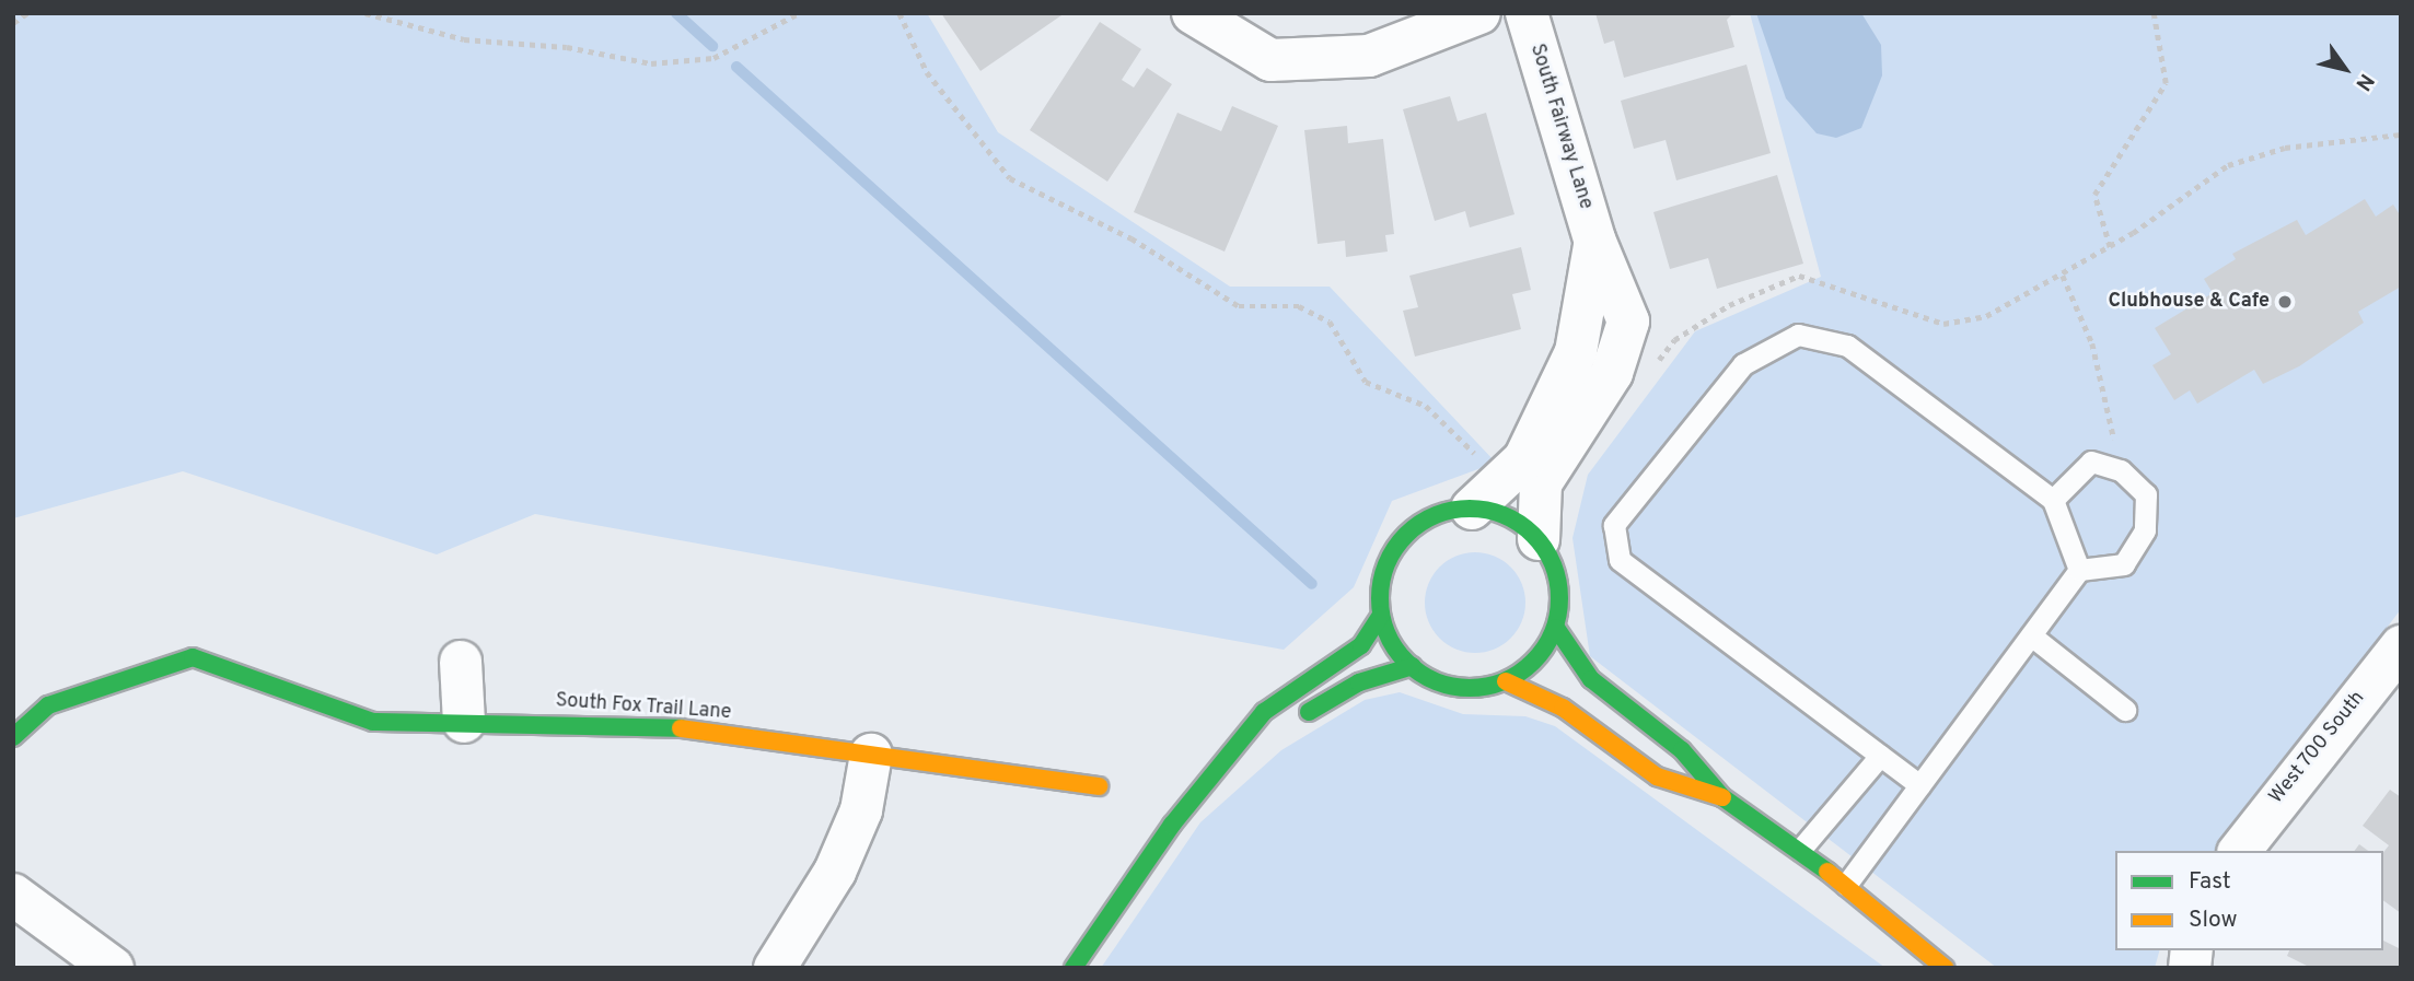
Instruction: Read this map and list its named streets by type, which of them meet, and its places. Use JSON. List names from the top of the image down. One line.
{"streets":{"street":["South Fairway Lane","South Fox Trail Lane","West 700 South"]},"places":["Clubhouse & Cafe"],"legend":["Fast","Slow"],"north":"bottom right"}
